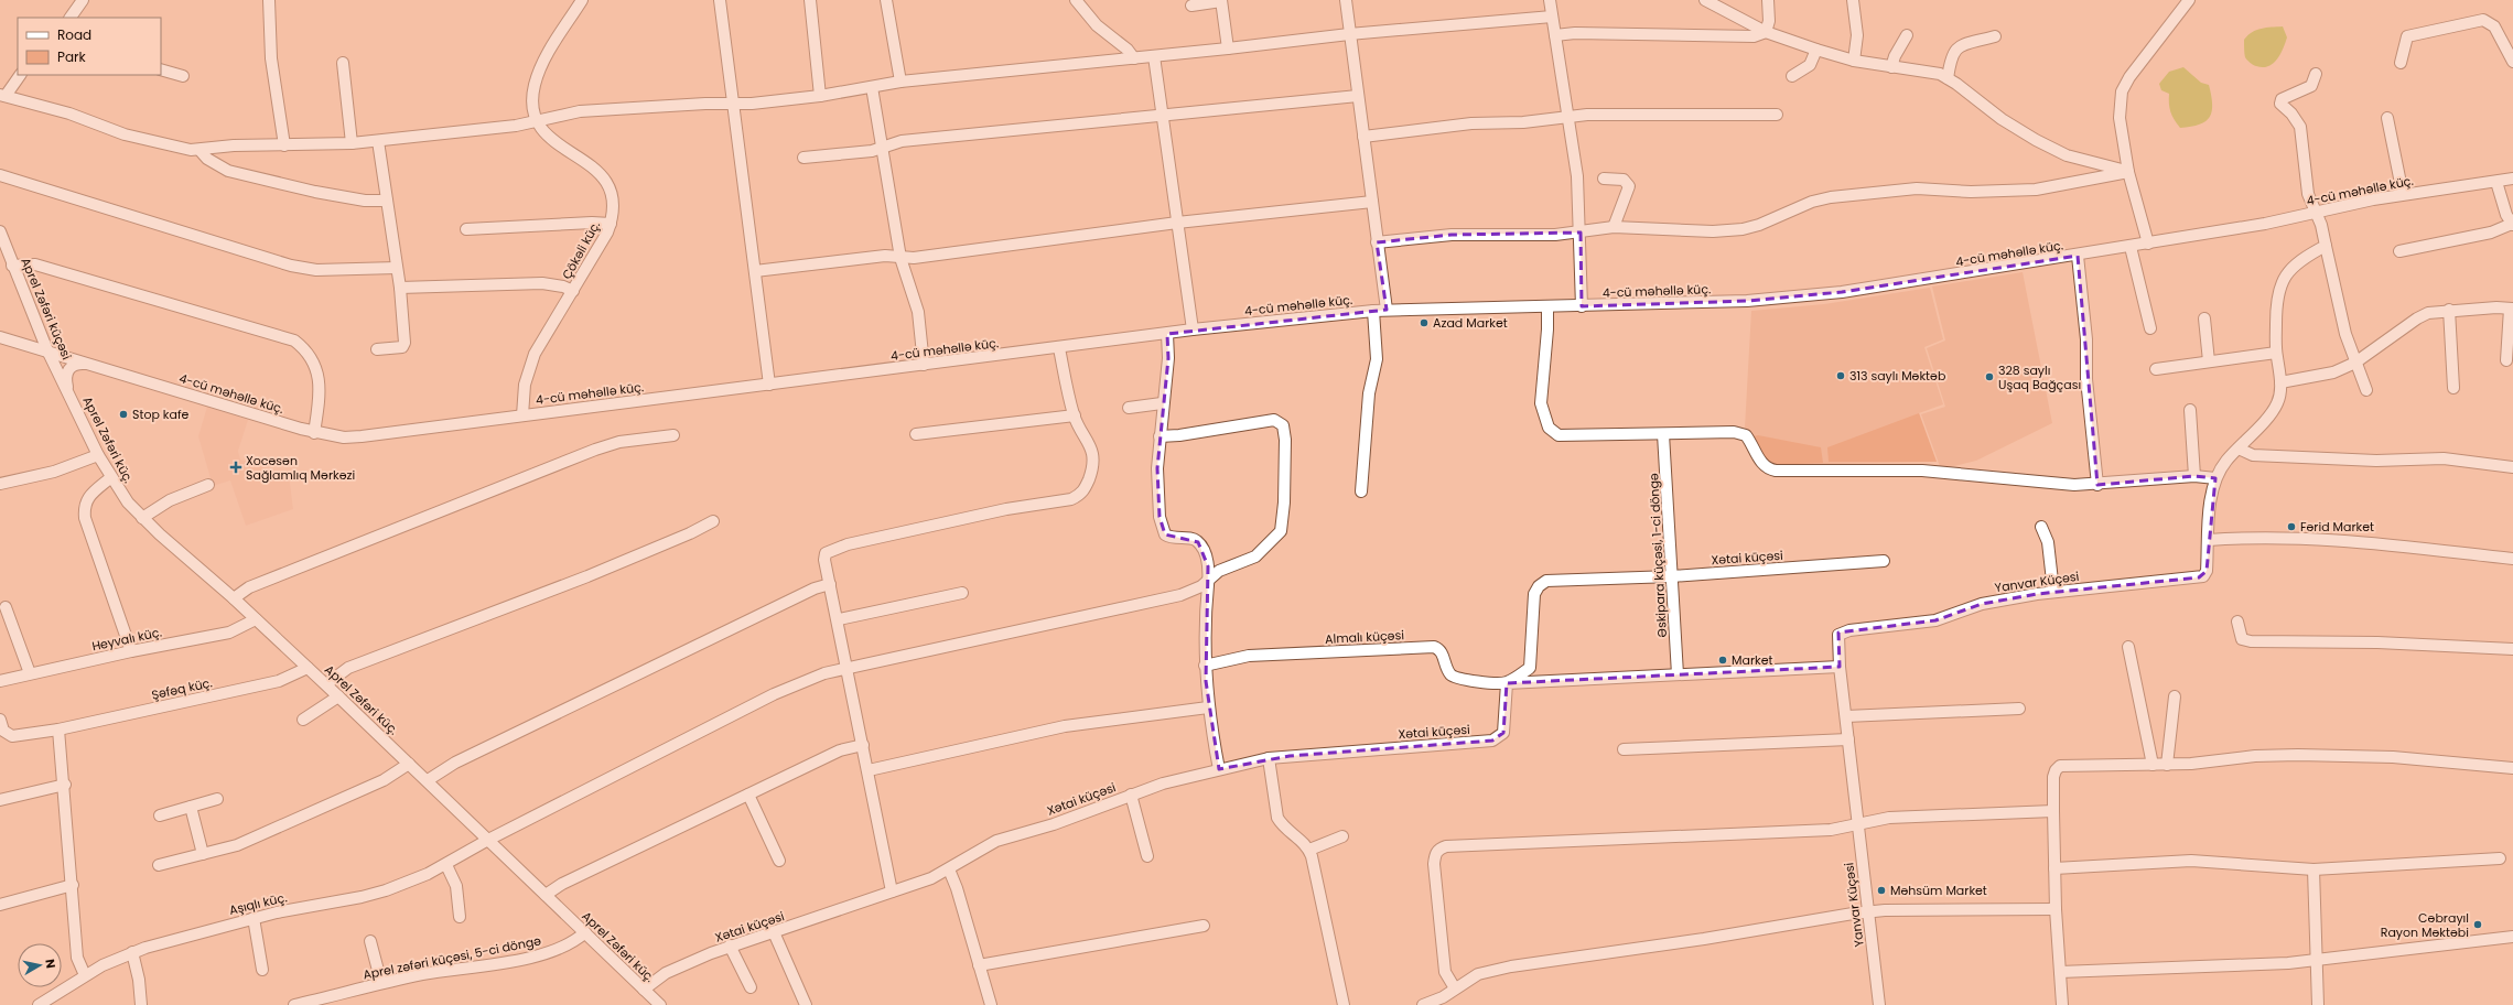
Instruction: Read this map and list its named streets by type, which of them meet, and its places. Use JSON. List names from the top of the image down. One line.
{"streets":{"street":["4-cü məhəllə küç.","Çökəli küç.","Aprel Zəfəri küçəsi","Aprel Zəfəri küç.","Əskipara küçəsi, 1-ci döngə","Xətai küçəsi","Yanvar Küçəsi","Almalı küçəsi","Heyvalı küç.","Şəfəq küç.","Aşıqlı küç.","Aprel zəfəri küçəsi, 5-ci döngə"]},"crossings":[["4-cü məhəllə küç.","Çökəli küç."],["4-cü məhəllə küç.","Aprel Zəfəri küçəsi"],["Aprel Zəfəri küçəsi","Aprel Zəfəri küç."],["Aprel Zəfəri küç.","Xətai küçəsi"],["Aprel Zəfəri küç.","Heyvalı küç."],["Aprel Zəfəri küç.","Şəfəq küç."],["Aprel Zəfəri küç.","Aşıqlı küç."],["Aprel Zəfəri küç.","Aprel zəfəri küçəsi, 5-ci döngə"],["Əskipara küçəsi, 1-ci döngə","Xətai küçəsi"],["Xətai küçəsi","Almalı küçəsi"]],"places":{"other":["Azad Market","313 saylı Məktəb","328 saylı Uşaq Bağçası","Stop kafe","Fərid Market","Market","Məhsüm Market","Cəbrayıl Rayon Məktəbi"],"health":["Xocəsən Sağlamlıq Mərkəzi"]},"legend":["Road","Park"],"north":"right"}
